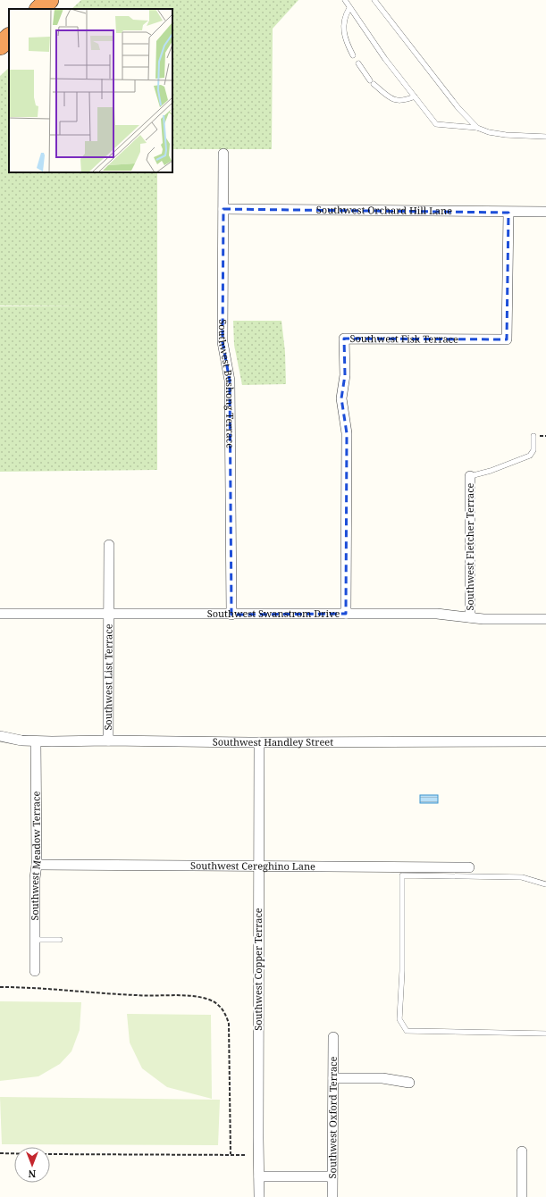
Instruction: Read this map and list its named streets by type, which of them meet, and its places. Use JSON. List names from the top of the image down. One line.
{"streets":{"street":["Southwest Orchard Hill Lane","Southwest Fisk Terrace","Southwest Bushong Terrace","Southwest Fletcher Terrace","Southwest Swanstrom Drive","Southwest List Terrace","Southwest Handley Street","Southwest Meadow Terrace","Southwest Cereghino Lane","Southwest Copper Terrace","Southwest Oxford Terrace"]},"crossings":[["Southwest Orchard Hill Lane","Southwest Fisk Terrace"],["Southwest Orchard Hill Lane","Southwest Bushong Terrace"],["Southwest Fisk Terrace","Southwest Swanstrom Drive"],["Southwest Bushong Terrace","Southwest Swanstrom Drive"],["Southwest Fletcher Terrace","Southwest Swanstrom Drive"],["Southwest Swanstrom Drive","Southwest List Terrace"],["Southwest List Terrace","Southwest Handley Street"],["Southwest Handley Street","Southwest Meadow Terrace"],["Southwest Handley Street","Southwest Copper Terrace"],["Southwest Meadow Terrace","Southwest Cereghino Lane"],["Southwest Cereghino Lane","Southwest Copper Terrace"]],"north":"bottom"}
